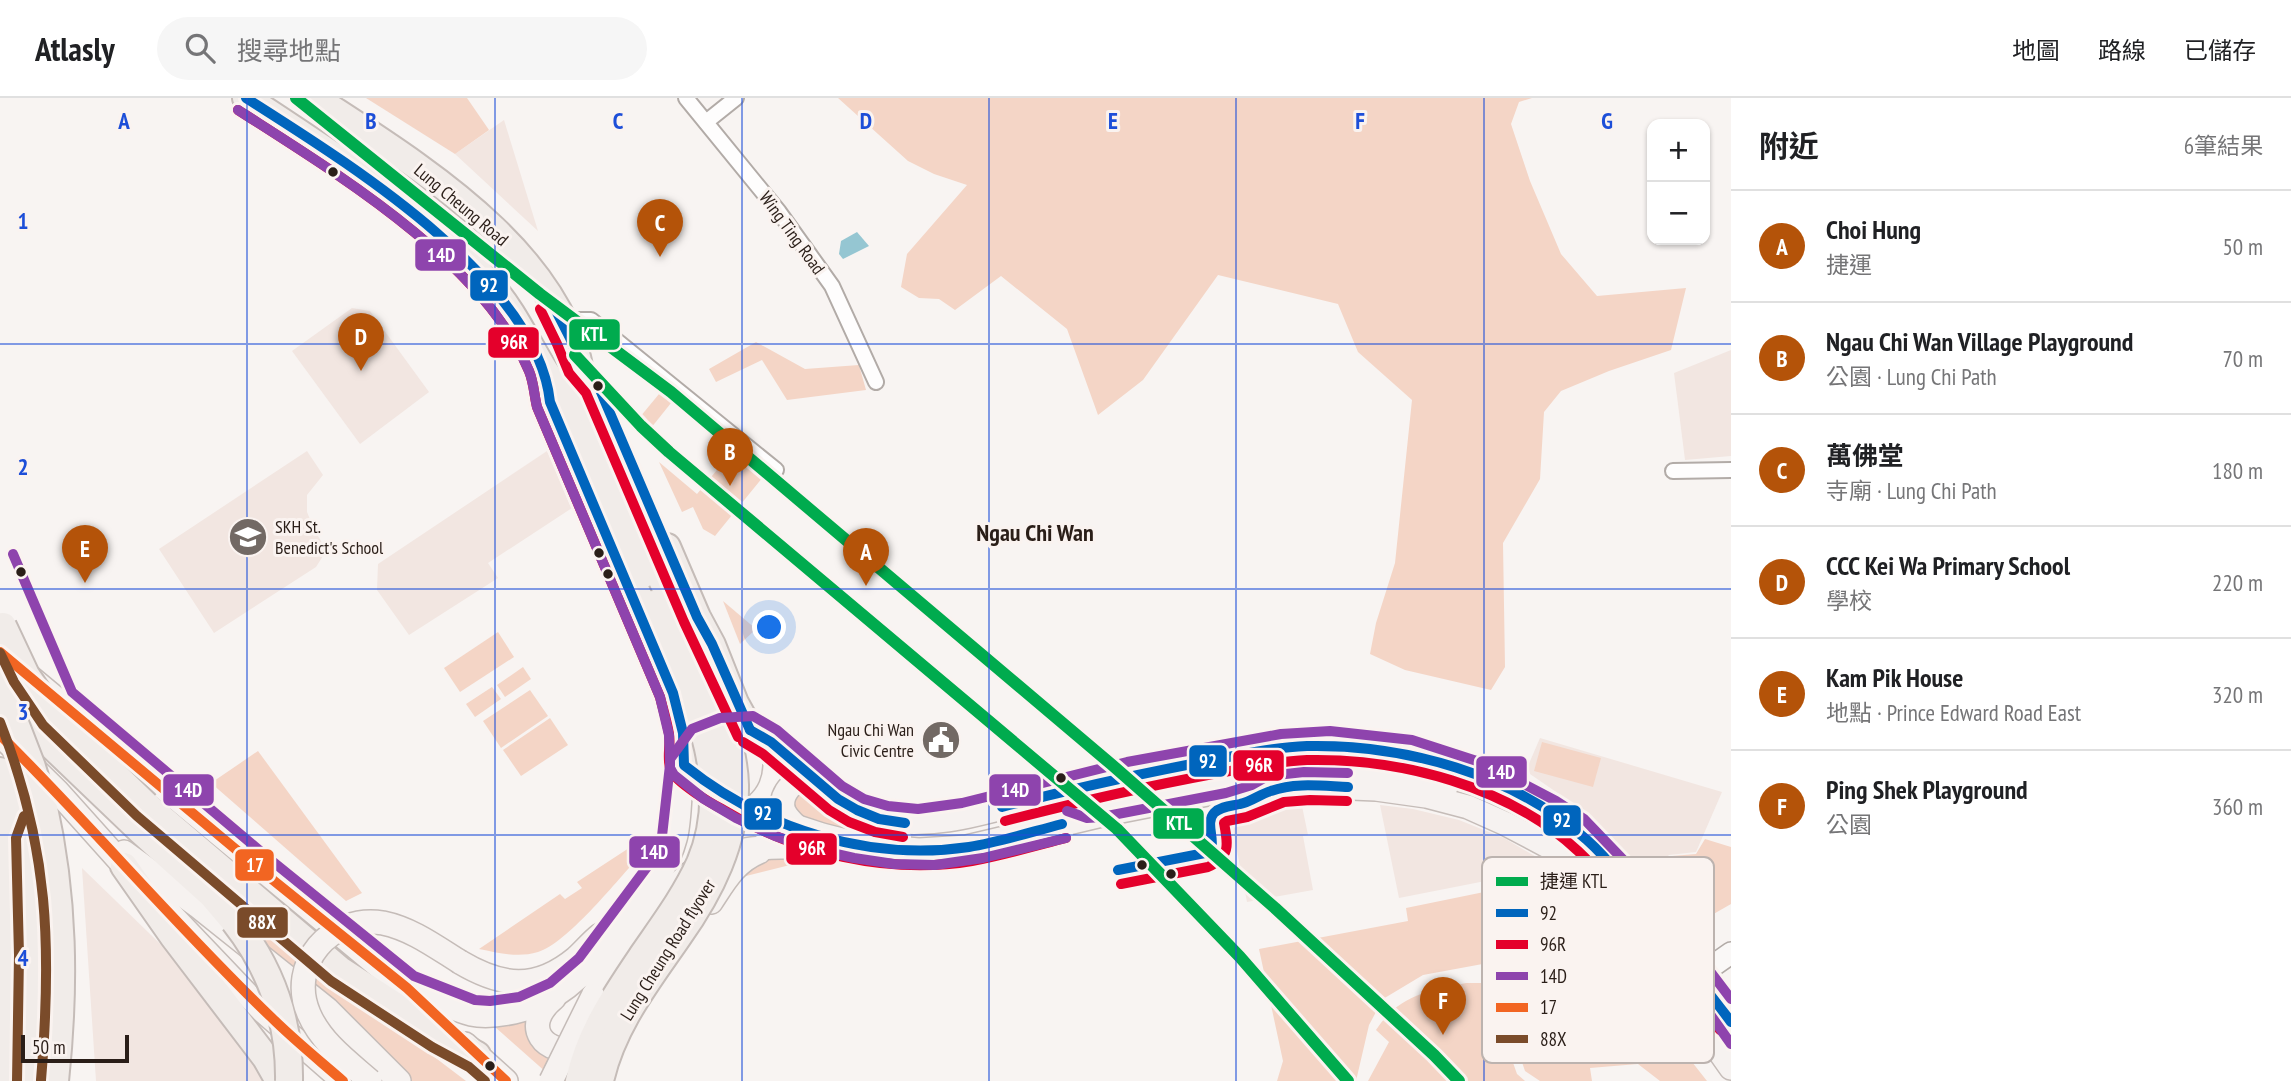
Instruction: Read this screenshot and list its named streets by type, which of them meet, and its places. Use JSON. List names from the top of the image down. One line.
{"streets":{"highway":["Lung Cheung Road","Lung Cheung Road flyover"],"street":["Wing Ting Road"]},"crossings":[["Lung Cheung Road","Lung Cheung Road flyover"]],"districts":["Ngau Chi Wan"],"places":{"school or university":["SKH St. Benedict's School"],"public building":["Ngau Chi Wan Civic Centre"]},"lines":["metro line KTL","transit line 92","transit line 96R","transit line 14D","transit line 17","transit line 88X"],"legend":["捷運 KTL","92","96R","14D","17","88X"],"scale_bar":"50 m","page":{"header":"Atlasly","search":"搜尋地點","nav":["地圖","路線","已儲存"],"heading":["附近","6筆結果"],"map_buttons":["+","−"],"list":[{"mark":"A","name":"Choi Hung","note":"捷運","value":"50 m"},{"mark":"B","name":"Ngau Chi Wan Village Playground","note":"公園 · Lung Chi Path","value":"70 m"},{"mark":"C","name":"萬佛堂","note":"寺廟 · Lung Chi Path","value":"180 m"},{"mark":"D","name":"CCC Kei Wa Primary School","note":"學校","value":"220 m"},{"mark":"E","name":"Kam Pik House","note":"地點 · Prince Edward Road East","value":"320 m"},{"mark":"F","name":"Ping Shek Playground","note":"公園","value":"360 m"}],"pins":["C","D","B","E","A","F"],"scale":"50 m"},"grid":{"columns":["A","B","C","D","E","F","G"],"rows":["1","2","3","4"]}}
